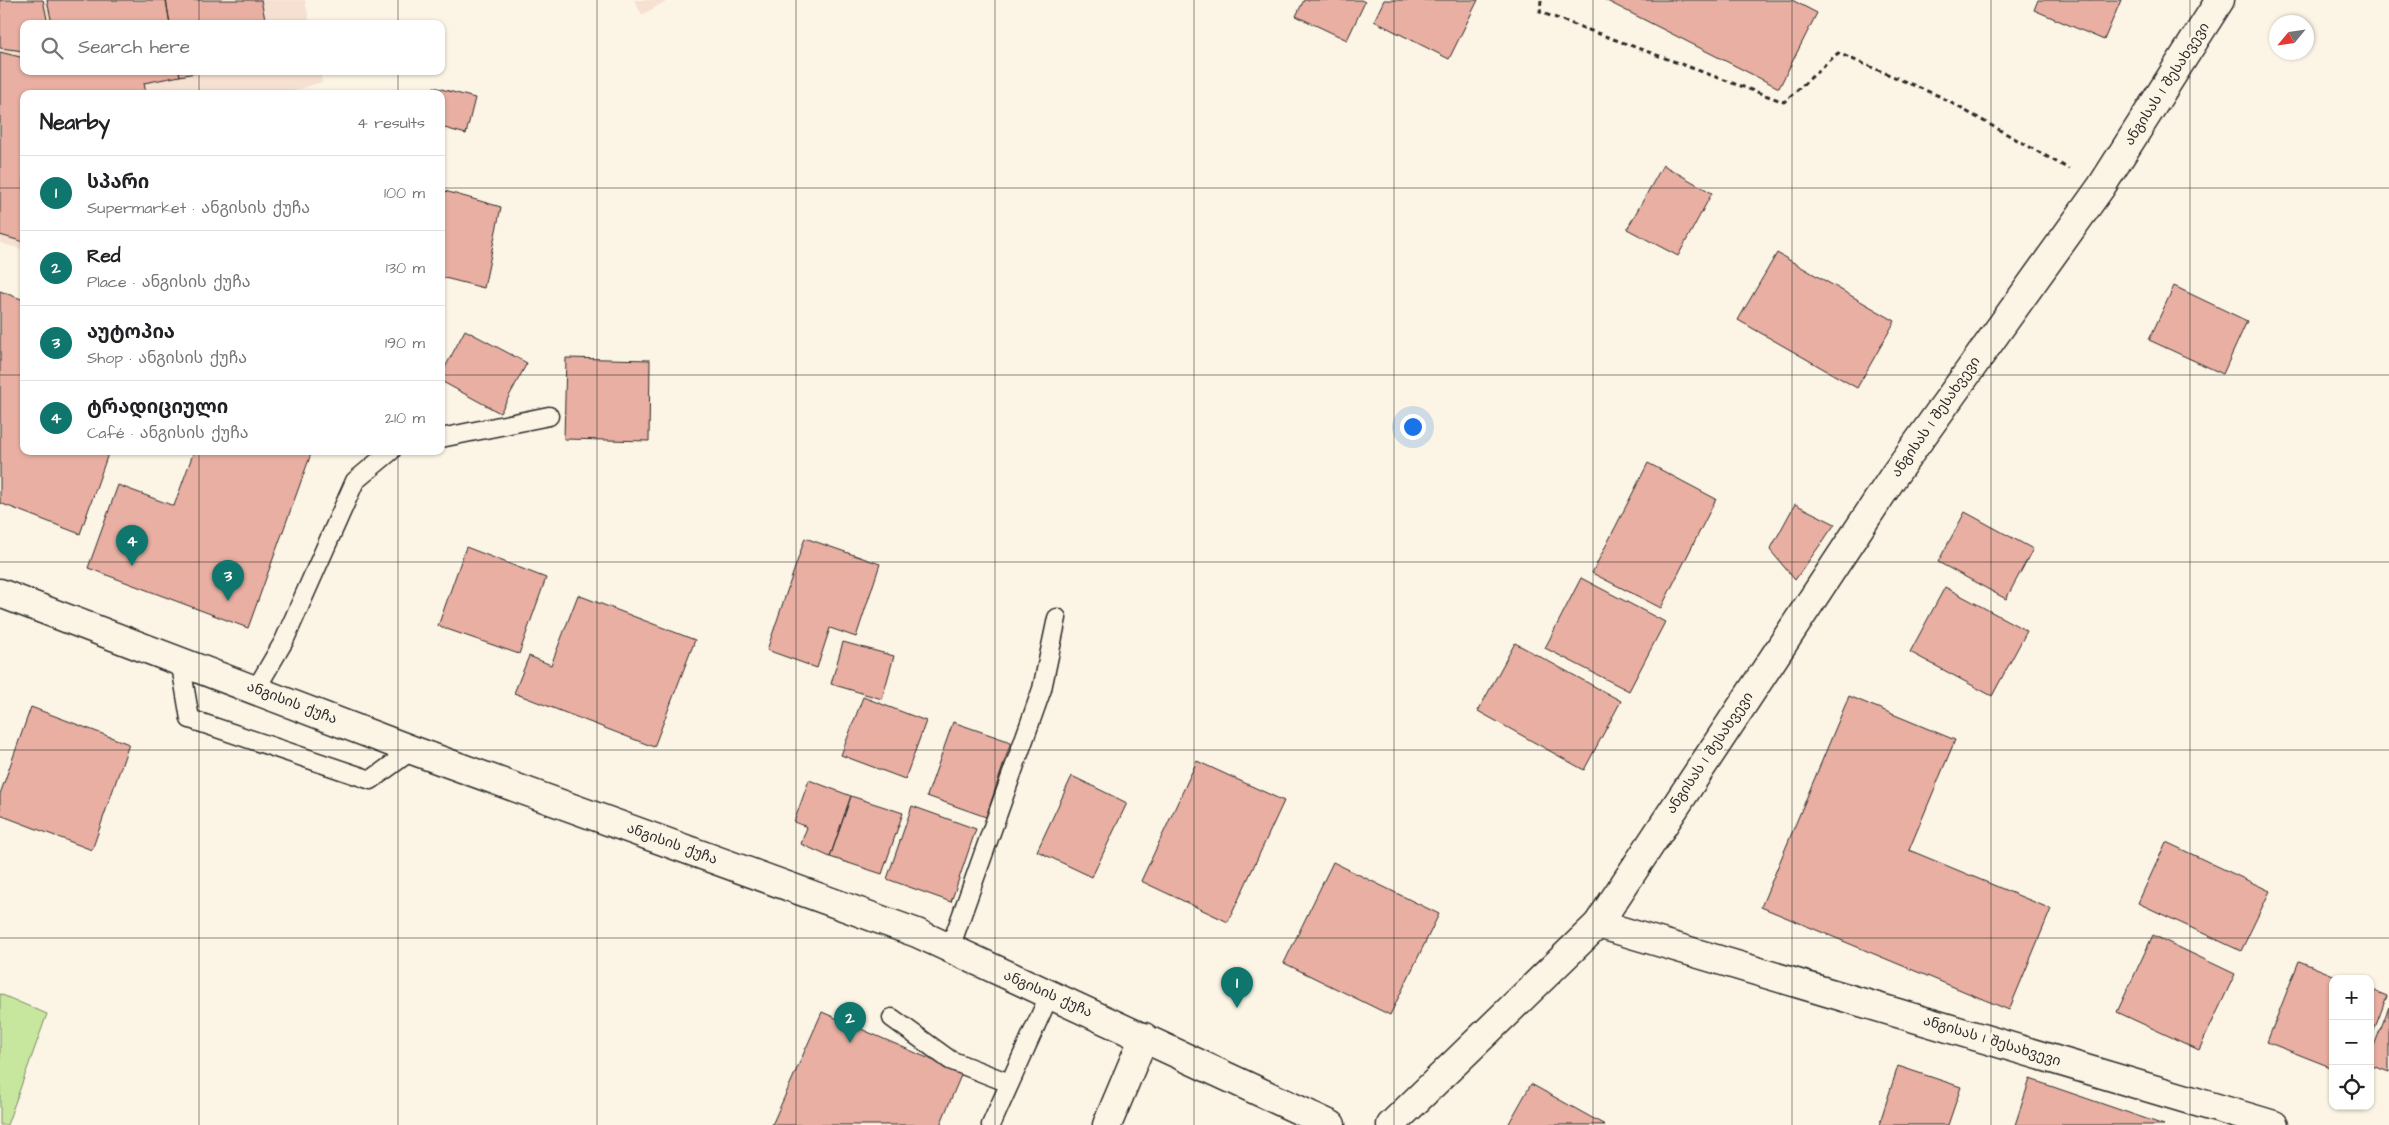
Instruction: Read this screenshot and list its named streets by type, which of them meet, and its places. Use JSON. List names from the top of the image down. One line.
{"streets":{"street":["ანგისას I შესახვევი","ანგისის ქუჩა"]},"north":"bottom left","page":{"search":"Search here","heading":["Nearby","4 results"],"list":[{"mark":"1","name":"სპარი","note":"Supermarket · ანგისის ქუჩა","value":"100 m"},{"mark":"2","name":"Red","note":"Place · ანგისის ქუჩა","value":"130 m"},{"mark":"3","name":"აუტოპია","note":"Shop · ანგისის ქუჩა","value":"190 m"},{"mark":"4","name":"ტრადიციული","note":"Café · ანგისის ქუჩა","value":"210 m"}],"pins":["4","3","1","2"],"map_buttons":["+","−"]}}
